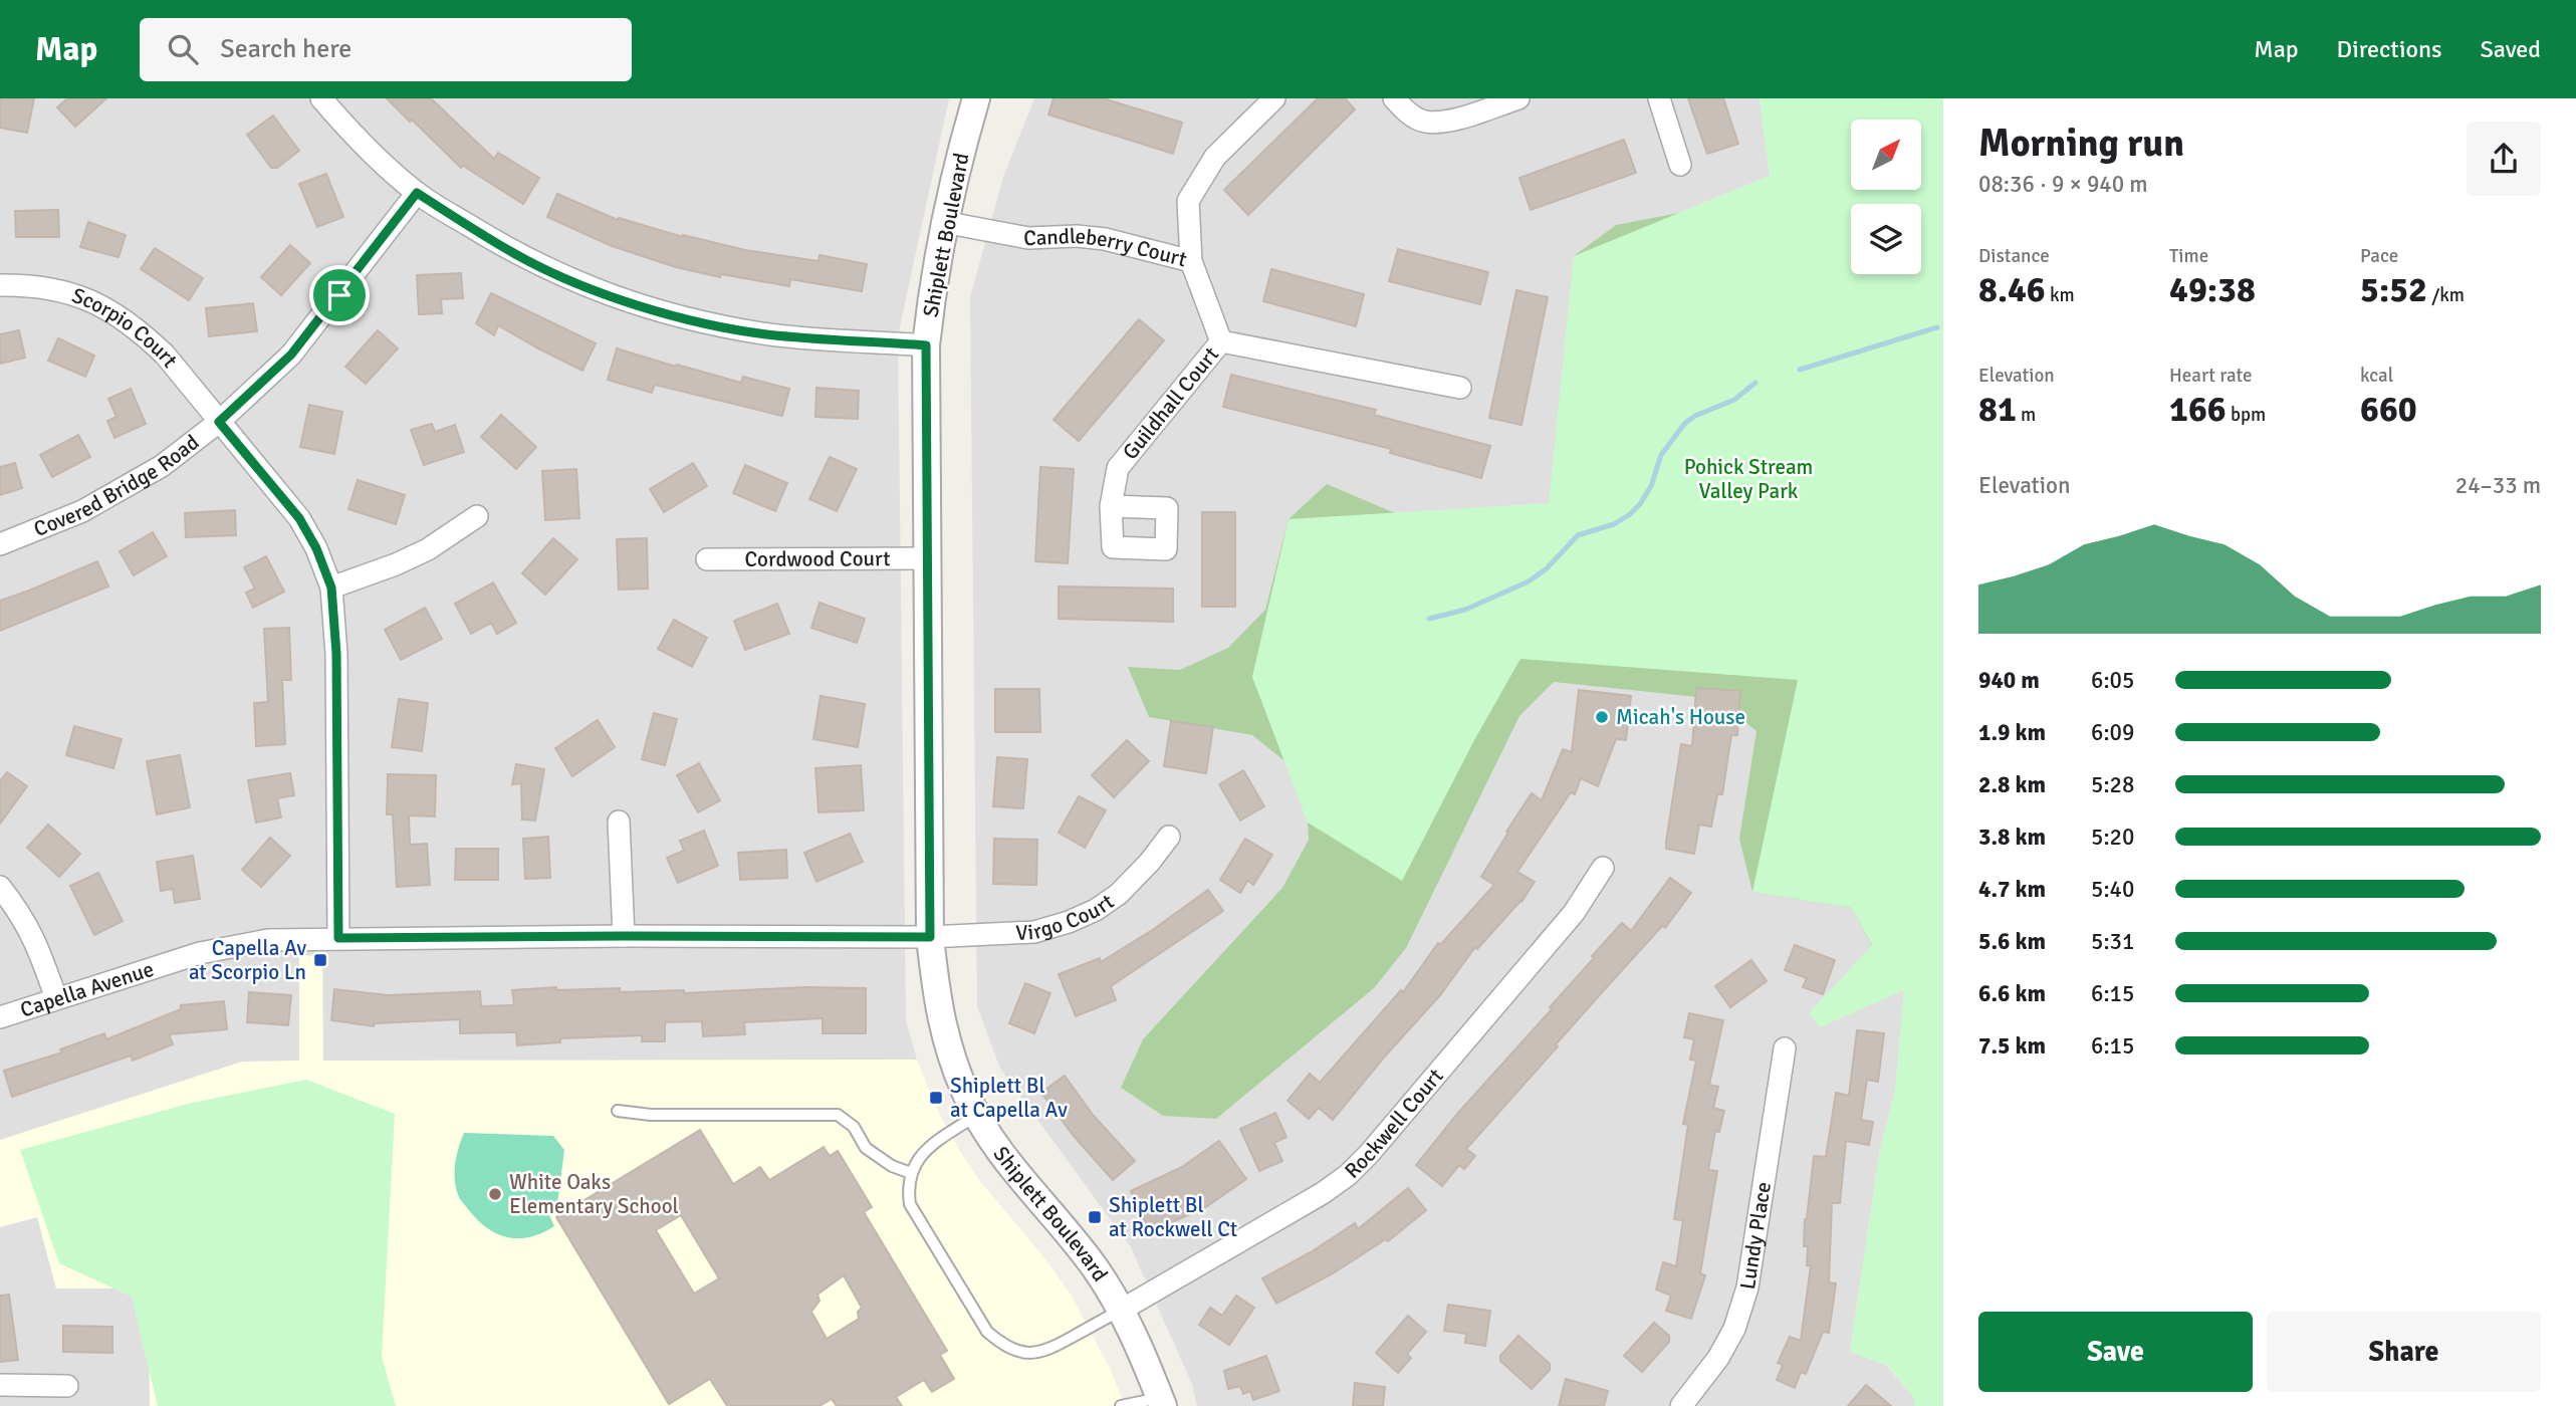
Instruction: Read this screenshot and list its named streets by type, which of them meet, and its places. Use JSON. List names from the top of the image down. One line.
{"streets":{"street":["Shiplett Boulevard","Candleberry Court","Scorpio Court","Guildhall Court","Covered Bridge Road","Cordwood Court","Virgo Court","Capella Avenue","Rockwell Court","Lundy Place"]},"crossings":[["Shiplett Boulevard","Candleberry Court"],["Shiplett Boulevard","Cordwood Court"],["Shiplett Boulevard","Virgo Court"],["Shiplett Boulevard","Capella Avenue"],["Shiplett Boulevard","Rockwell Court"],["Candleberry Court","Guildhall Court"],["Scorpio Court","Covered Bridge Road"],["Scorpio Court","Capella Avenue"],["Virgo Court","Capella Avenue"]],"parks":["Pohick Stream Valley Park"],"places":{"other":["Micah's House","White Oaks Elementary School"],"transit":["Capella Av at Scorpio Ln","Shiplett Bl at Capella Av","Shiplett Bl at Rockwell Ct"]},"north":"top right","page":{"header":"Map","search":"Search here","nav":["Map","Directions","Saved"],"heading":["Morning run","08:36 · 9 × 940 m"],"stats":[["Distance","8.46 km"],["Time","49:38"],["Pace","5:52 /km"],["Elevation","81 m"],["Heart rate","166 bpm"],["kcal","660"]],"chart":["Elevation","24–33 m"],"list":[{"name":"940 m","note":"6:05"},{"name":"1.9 km","note":"6:09"},{"name":"2.8 km","note":"5:28"},{"name":"3.8 km","note":"5:20"},{"name":"4.7 km","note":"5:40"},{"name":"5.6 km","note":"5:31"},{"name":"6.6 km","note":"6:15"},{"name":"7.5 km","note":"6:15"}],"buttons":["Save","Share"]}}
